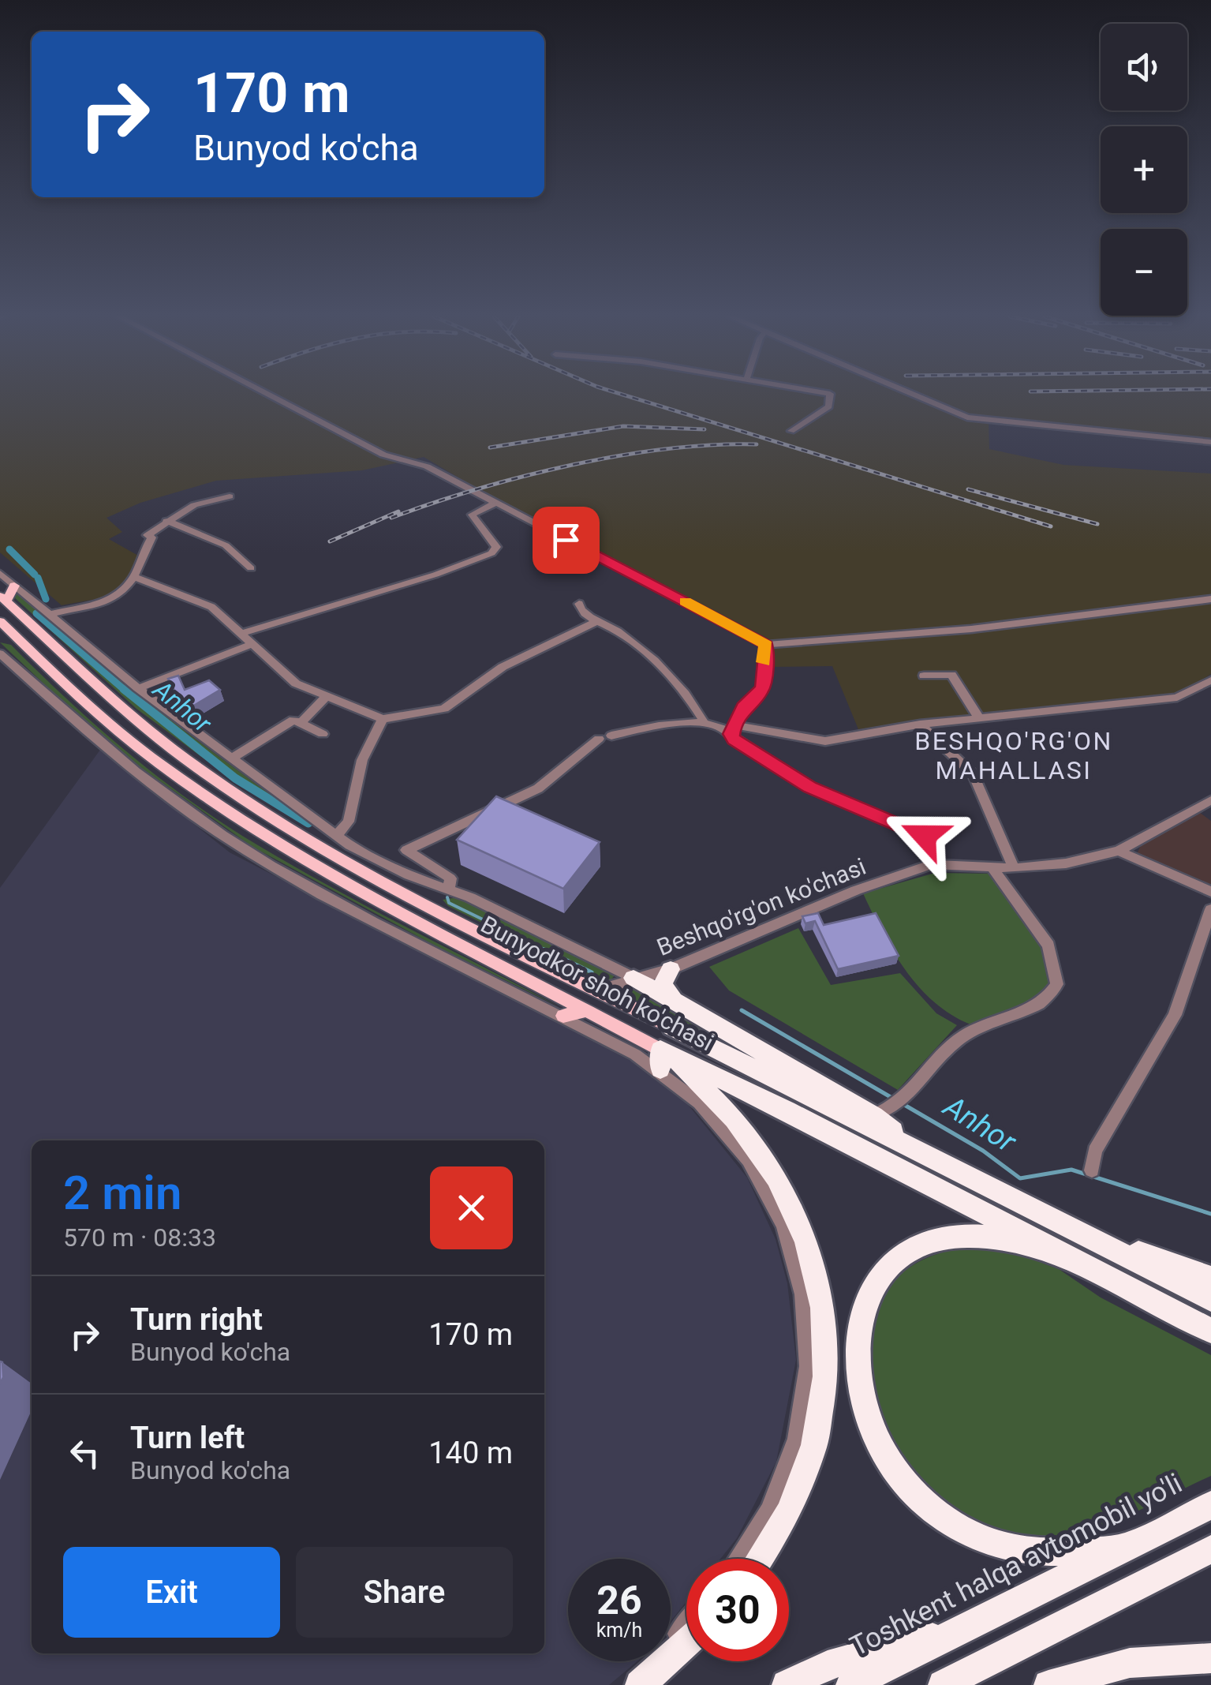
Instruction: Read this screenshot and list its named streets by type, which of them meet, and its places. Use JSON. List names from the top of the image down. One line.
{"streets":{"highway":["Bunyodkor shoh ko'chasi","Toshkent halqa avtomobil yo'li"],"street":["Beshqo'rg'on ko'chasi"]},"crossings":[["Beshqo'rg'on ko'chasi","Bunyodkor shoh ko'chasi"]],"districts":["BESHQO'RG'ON MAHALLASI"],"water":["Anhor"],"page":{"map_buttons":["+","−"],"turn":["170 m","Bunyod ko'cha"],"heading":["2 min","570 m · 08:33"],"list":[{"name":"Turn right","note":"Bunyod ko'cha","value":"170 m"},{"name":"Turn left","note":"Bunyod ko'cha","value":"140 m"}],"buttons":["Exit","Share"],"speed":"26 km/h","limit":"30"}}
